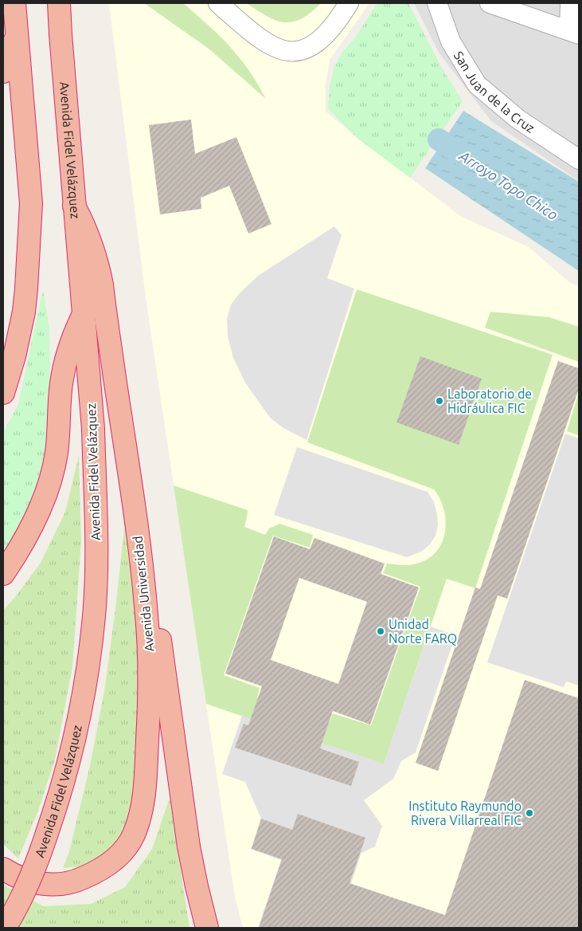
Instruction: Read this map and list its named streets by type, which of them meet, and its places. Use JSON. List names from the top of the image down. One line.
{"streets":{"highway":["Avenida Fidel Velázquez","Avenida Universidad"],"street":["San Juan de la Cruz"]},"crossings":[["Avenida Fidel Velázquez","Avenida Universidad"]],"water":["Arroyo Topo Chico"],"places":["Laboratorio de Hidráulica FIC","Unidad Norte FARQ","Instituto Raymundo Rivera Villarreal FIC"]}
